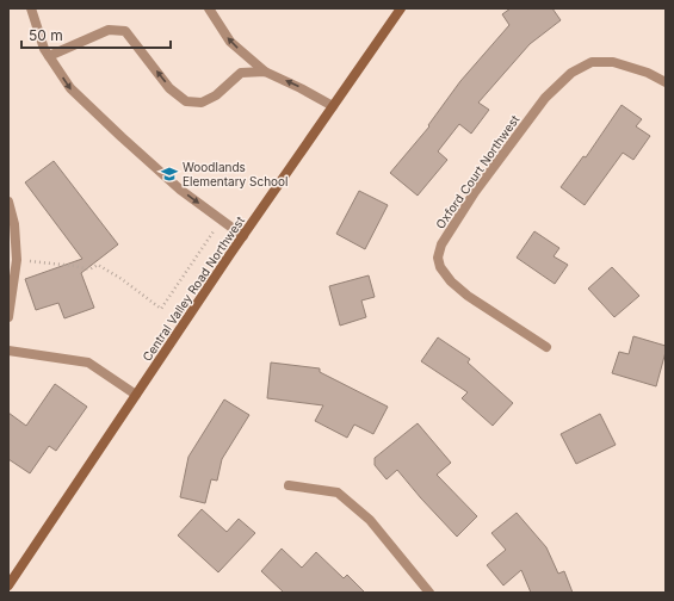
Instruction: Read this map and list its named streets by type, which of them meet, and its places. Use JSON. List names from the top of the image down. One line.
{"streets":{"main road":["Central Valley Road Northwest"],"street":["Oxford Court Northwest"]},"places":{"school or university":["Woodlands Elementary School"]},"scale_bar":"50 m"}
